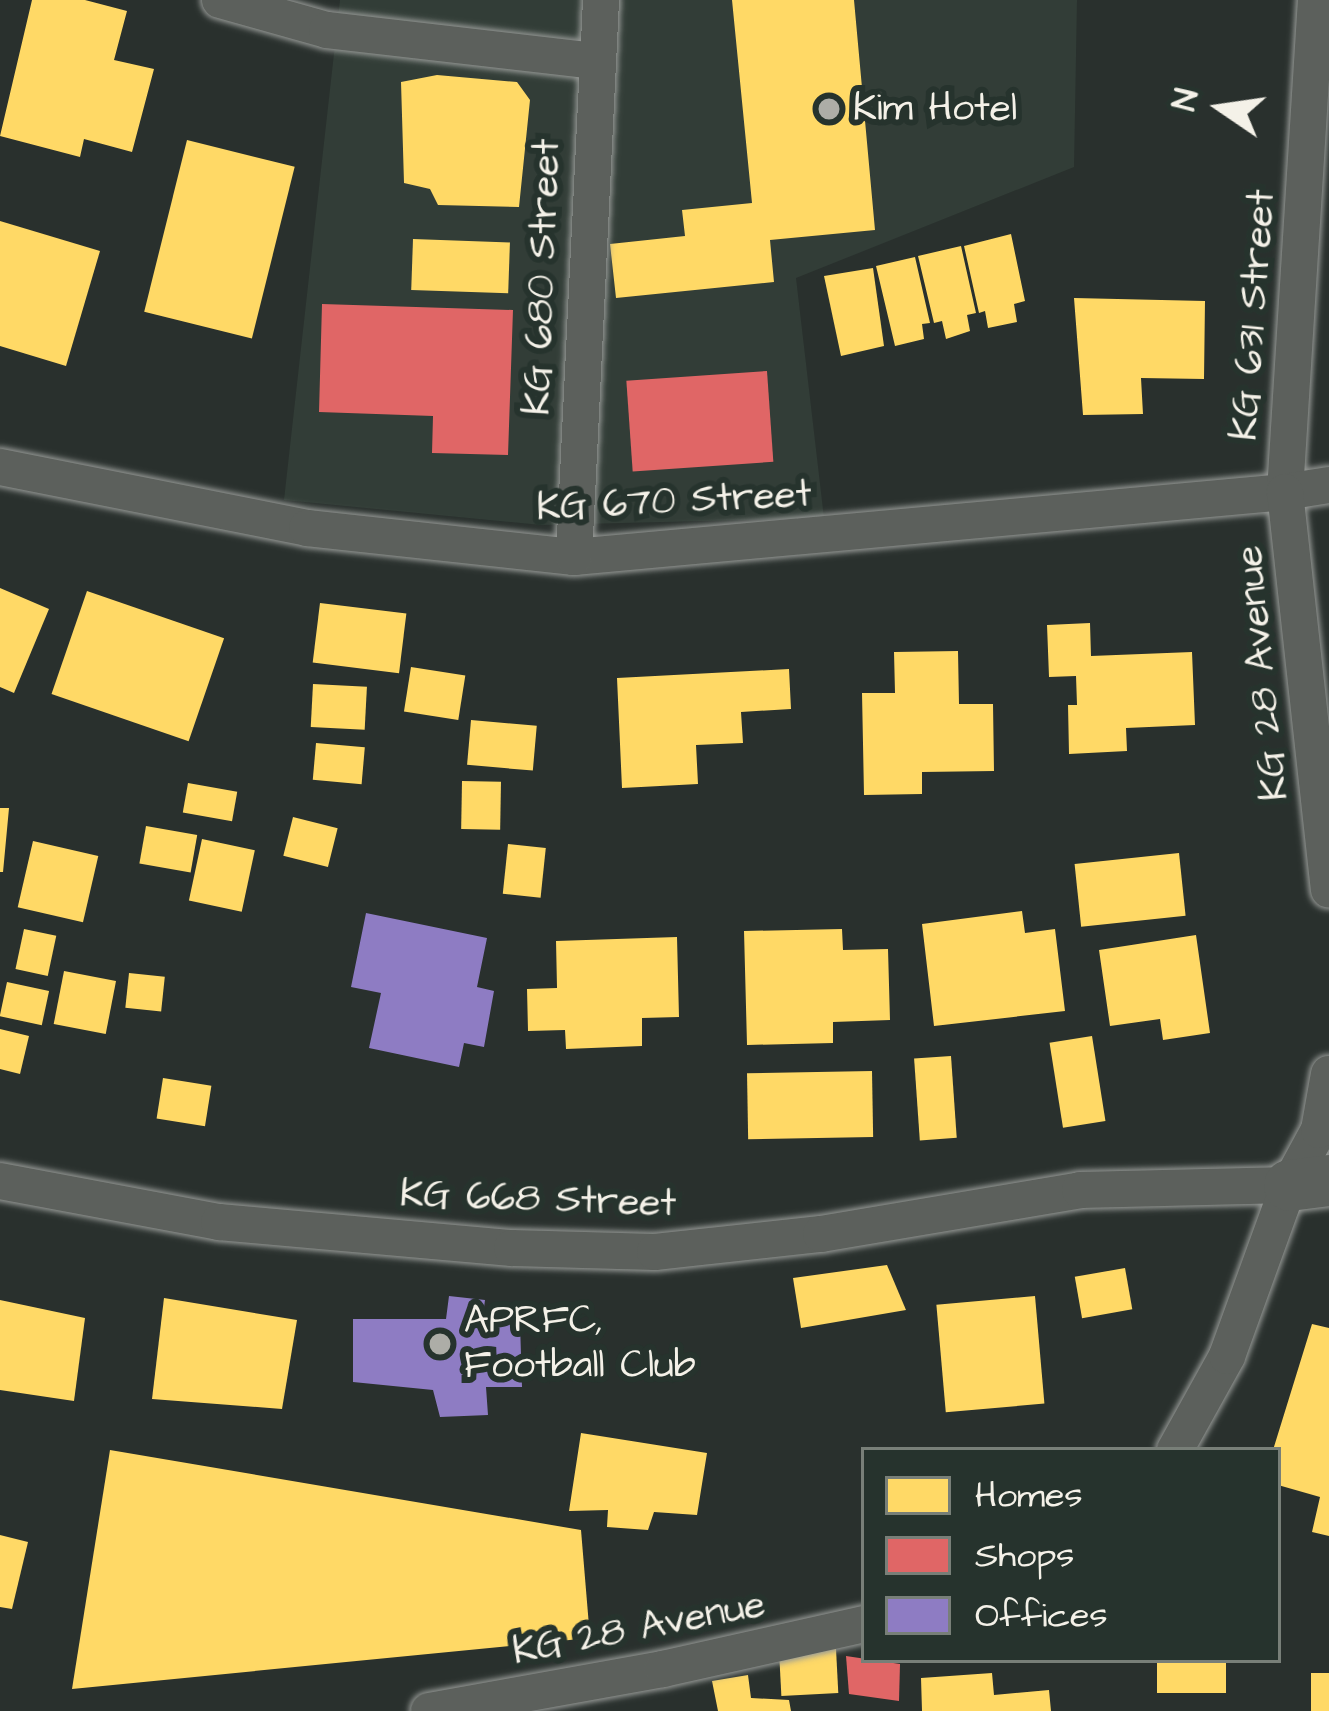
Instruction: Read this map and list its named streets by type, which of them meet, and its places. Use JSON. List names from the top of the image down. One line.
{"streets":{"street":["KG 680 Street","KG 631 Street","KG 670 Street","KG 28 Avenue","KG 668 Street"]},"crossings":[["KG 680 Street","KG 670 Street"],["KG 631 Street","KG 670 Street"],["KG 631 Street","KG 28 Avenue"],["KG 670 Street","KG 28 Avenue"]],"places":["Kim Hotel","APRFC, Football Club"],"legend":["Homes","Shops","Offices"],"north":"left"}
